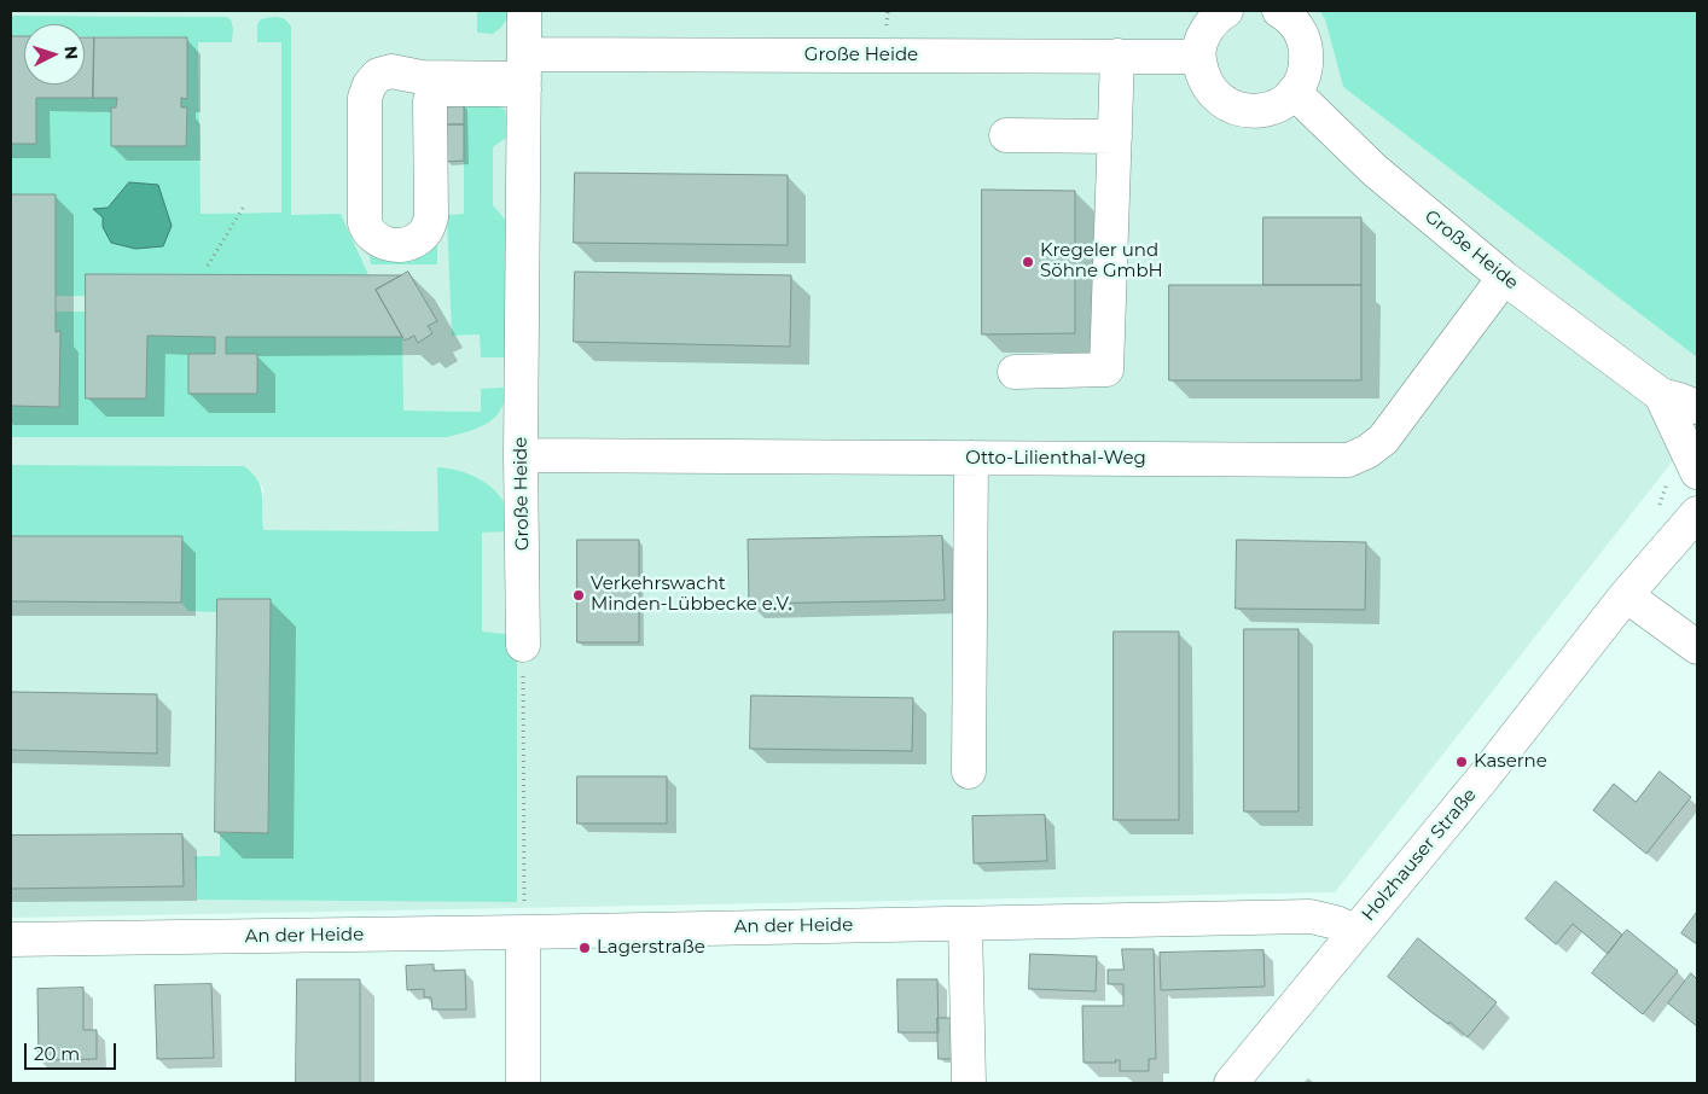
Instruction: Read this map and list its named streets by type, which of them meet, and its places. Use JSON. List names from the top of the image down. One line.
{"streets":{"street":["Große Heide","Otto-Lilienthal-Weg","Holzhauser Straße","An der Heide"]},"crossings":[["Große Heide","Otto-Lilienthal-Weg"],["Holzhauser Straße","An der Heide"]],"places":["Kregeler und Söhne GmbH","Verkehrswacht Minden-Lübbecke e.V.","Kaserne","Lagerstraße"],"scale_bar":"20 m","north":"right"}
